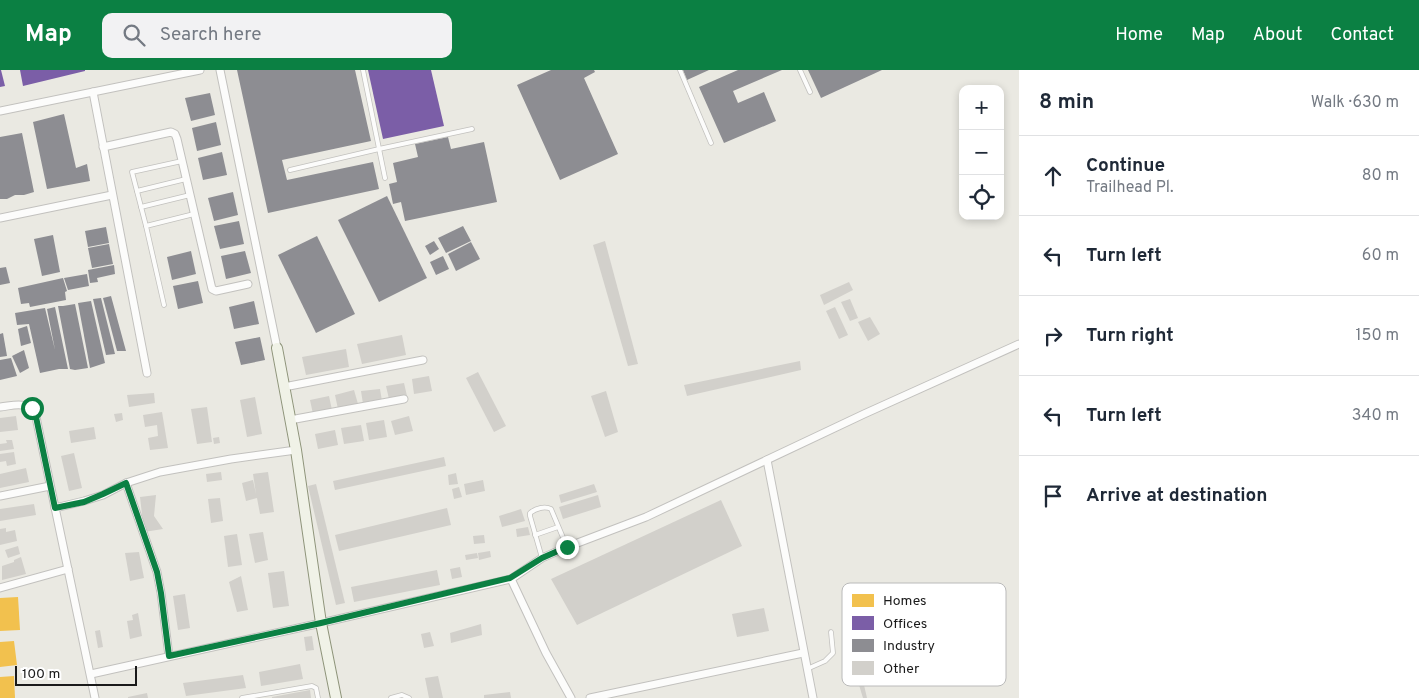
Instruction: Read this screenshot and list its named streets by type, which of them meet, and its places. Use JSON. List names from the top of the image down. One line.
{"legend":["Homes","Offices","Industry","Other"],"scale_bar":"100 m","page":{"header":"Map","search":"Search here","nav":["Home","Map","About","Contact"],"heading":["8 min","Walk · 630 m"],"map_buttons":["+","−"],"list":[["Continue","Trailhead Pl.","80 m"],["Turn left","60 m"],["Turn right","150 m"],["Turn left","340 m"],"Arrive at destination"],"scale":"100 m"}}
